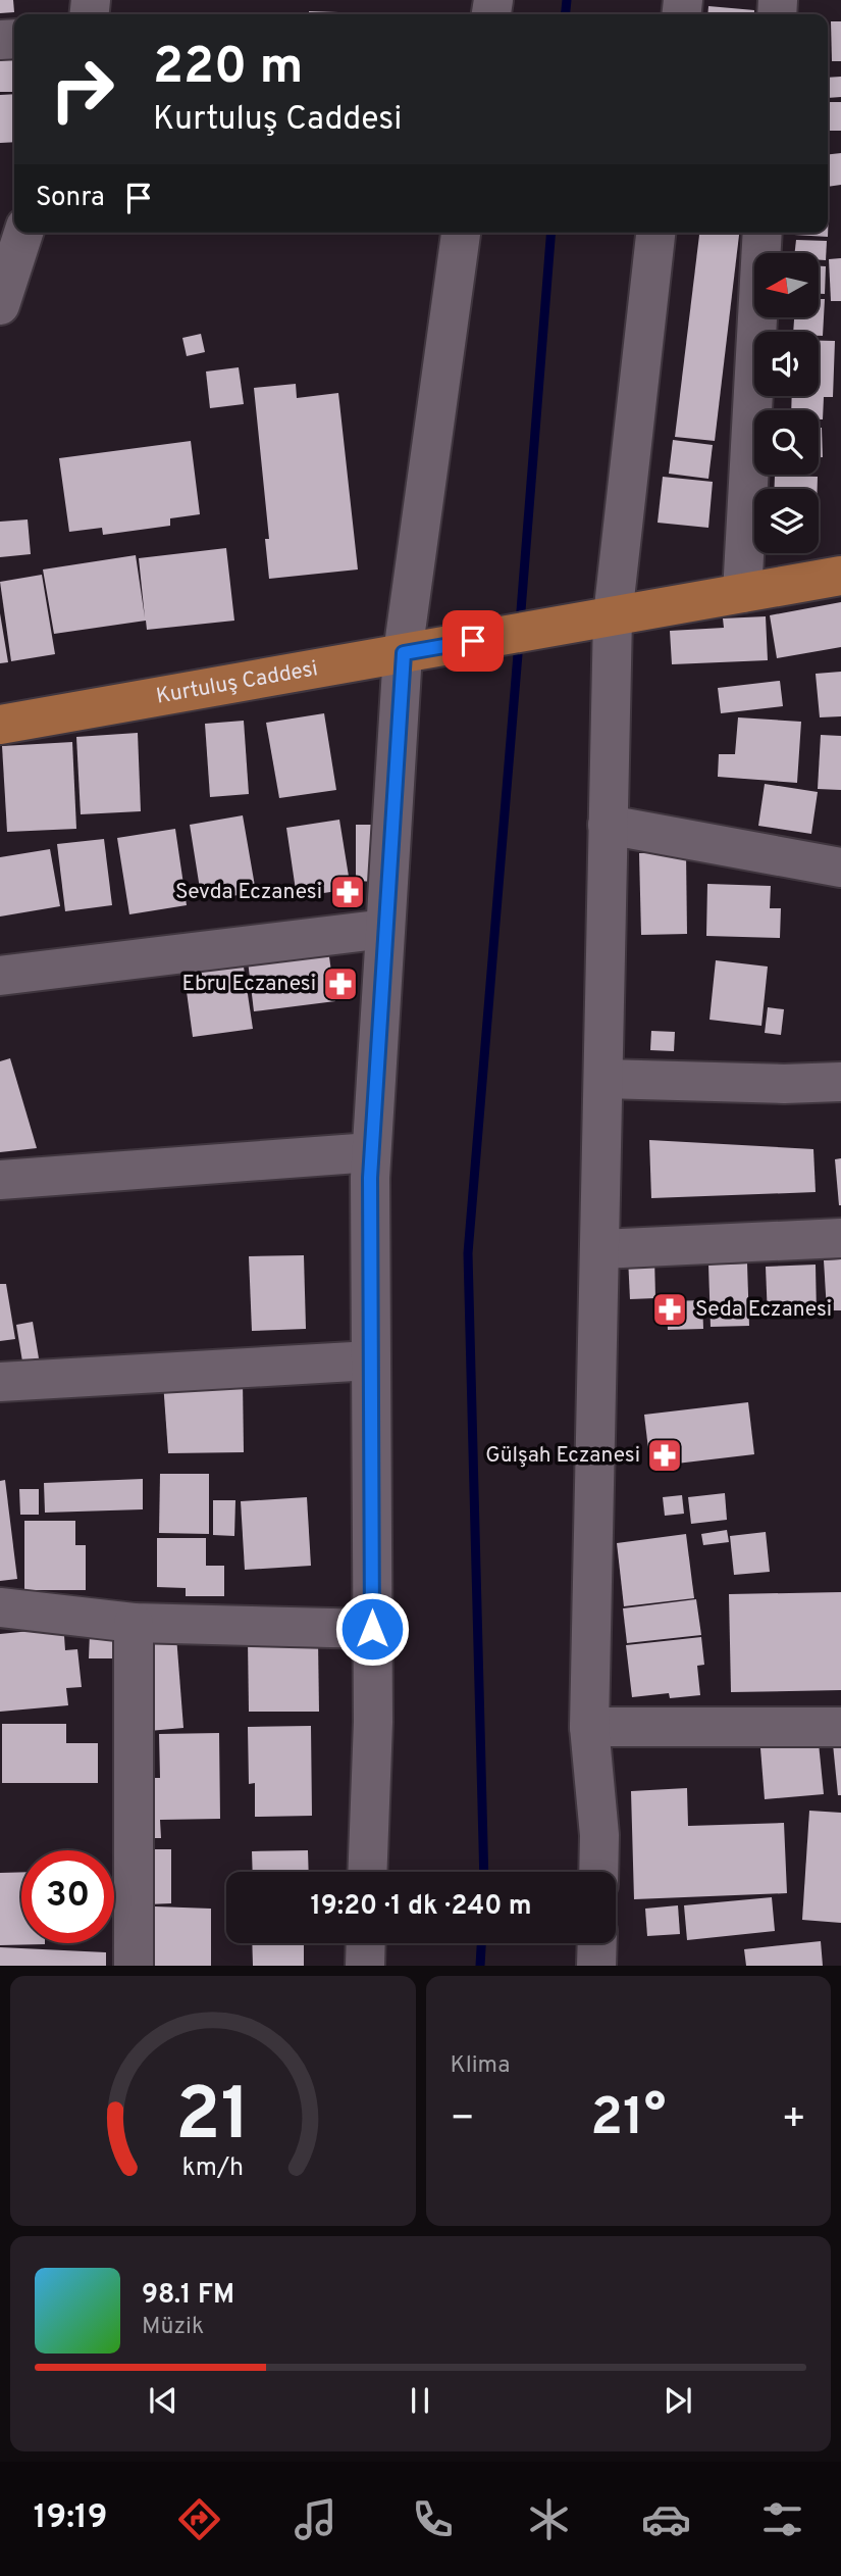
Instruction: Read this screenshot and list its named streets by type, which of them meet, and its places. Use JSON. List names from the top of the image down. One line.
{"streets":{"main road":["Kurtuluş Caddesi"]},"places":{"pharmacy":["Sevda Eczanesi","Ebru Eczanesi","Seda Eczanesi","Gülşah Eczanesi"]},"north":"left","page":{"turn":["220 m","Kurtuluş Caddesi"],"then":"Sonra","limit":"30","trip":"19:20 · 1 dk · 240 m","tile":"Klima","heat":["−","21°","+"],"song":["98.1 FM","Müzik"],"tabs":"19:19","gauge":["21","km/h"]}}
